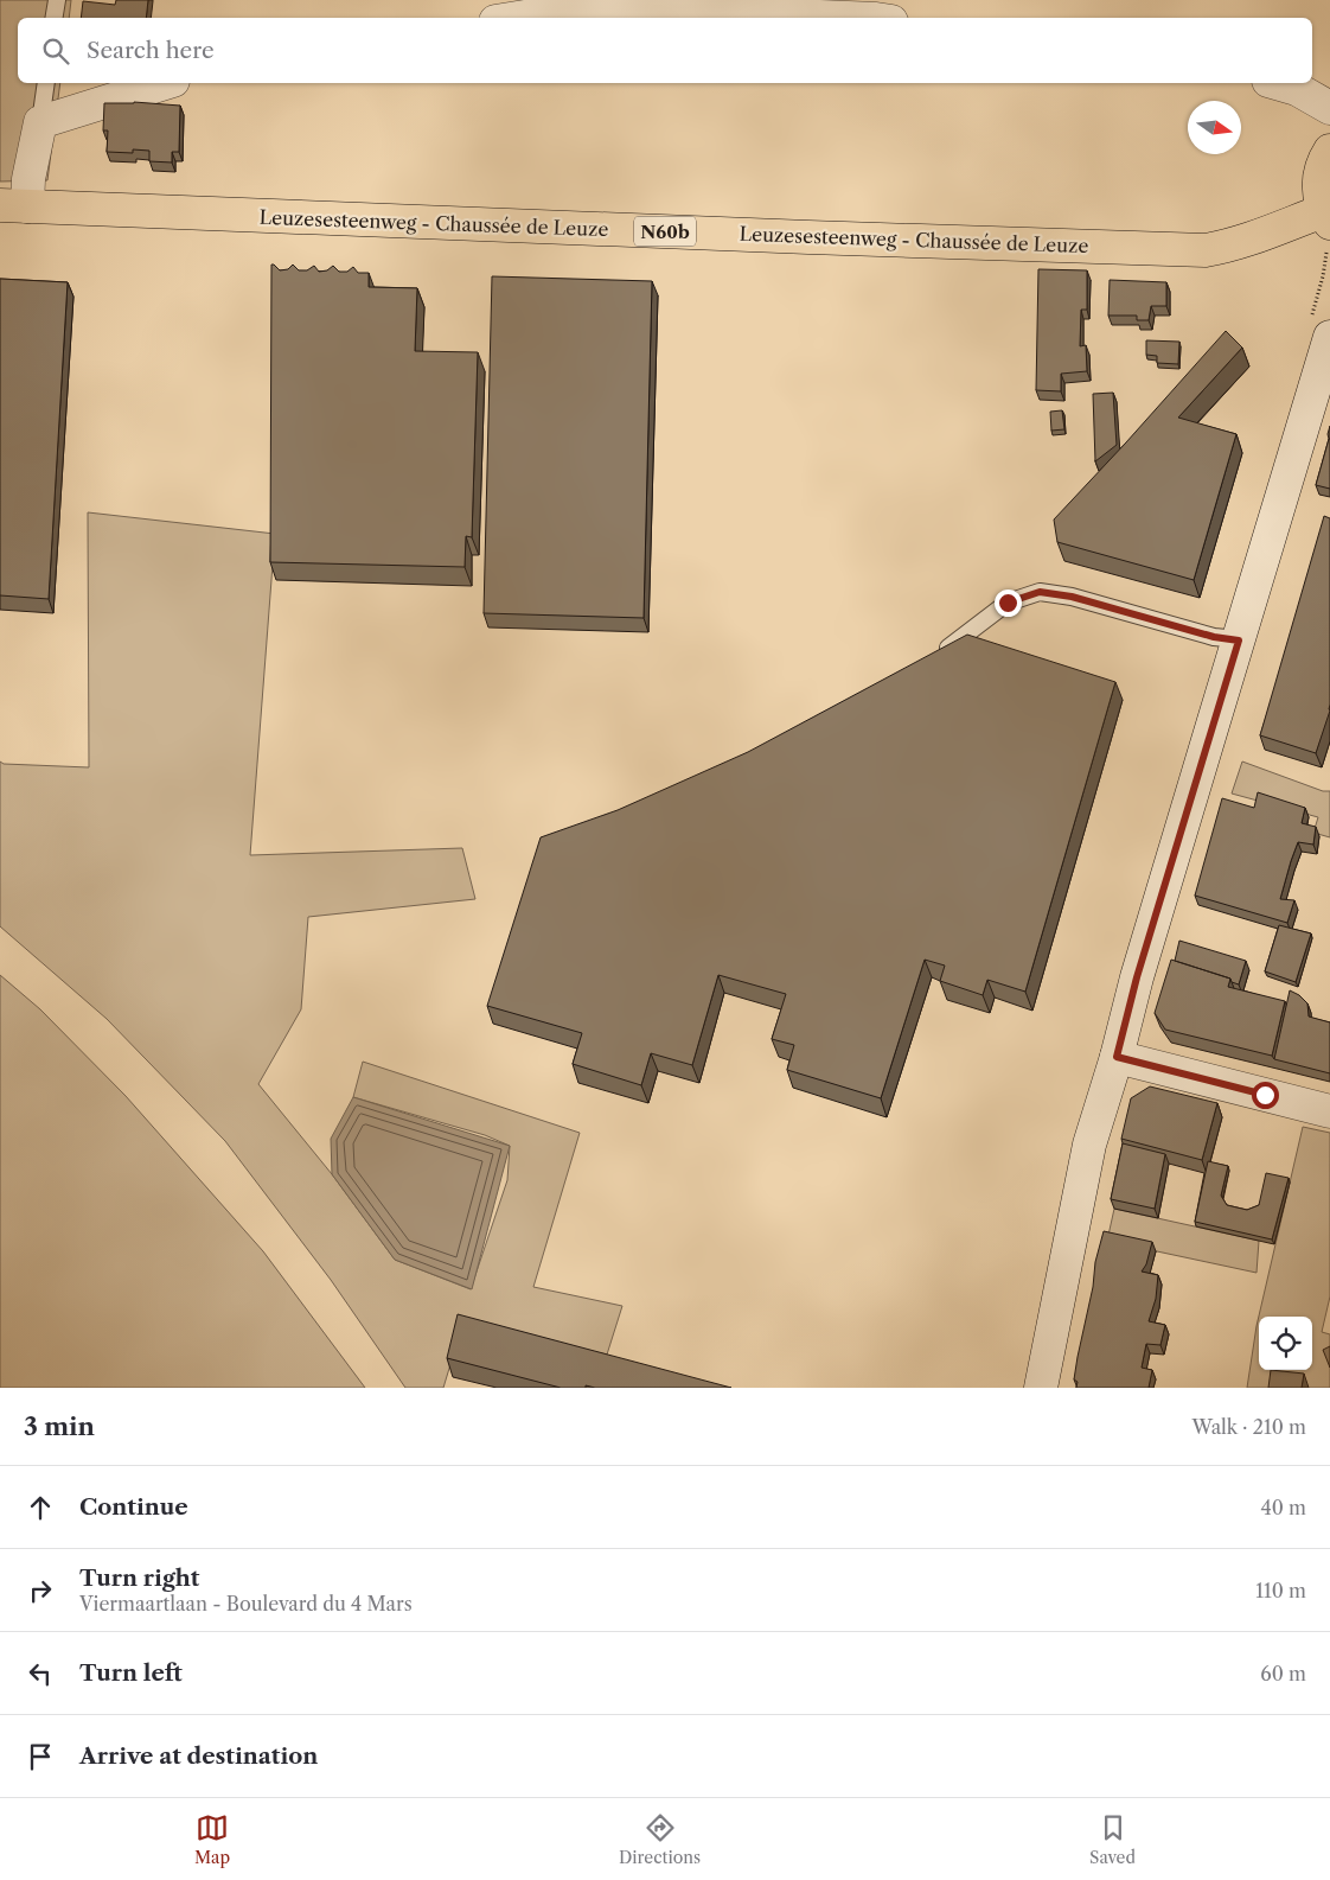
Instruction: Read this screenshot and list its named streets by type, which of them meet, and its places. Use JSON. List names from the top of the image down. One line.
{"streets":{"main road":["Leuzesesteenweg - Chaussée de Leuze","N60b"]},"crossings":[["Leuzesesteenweg - Chaussée de Leuze","N60b"]],"north":"right","page":{"search":"Search here","heading":["3 min","Walk · 210 m"],"list":[["Continue","40 m"],["Turn right","Viermaartlaan - Boulevard du 4 Mars","110 m"],["Turn left","60 m"],"Arrive at destination"],"nav":["Map","Directions","Saved"]}}
